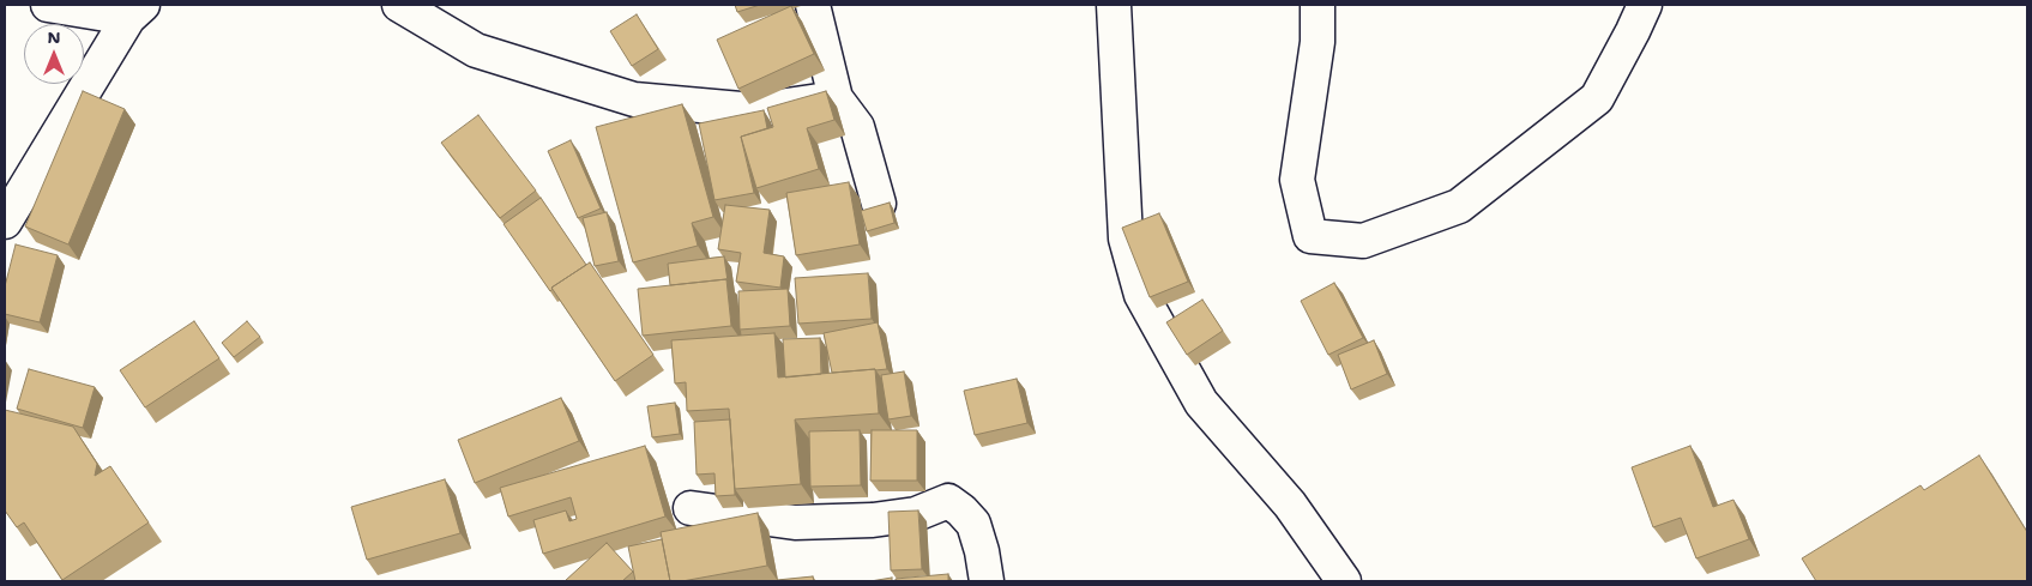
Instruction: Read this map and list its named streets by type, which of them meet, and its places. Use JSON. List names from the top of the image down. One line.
{"north":"top"}
